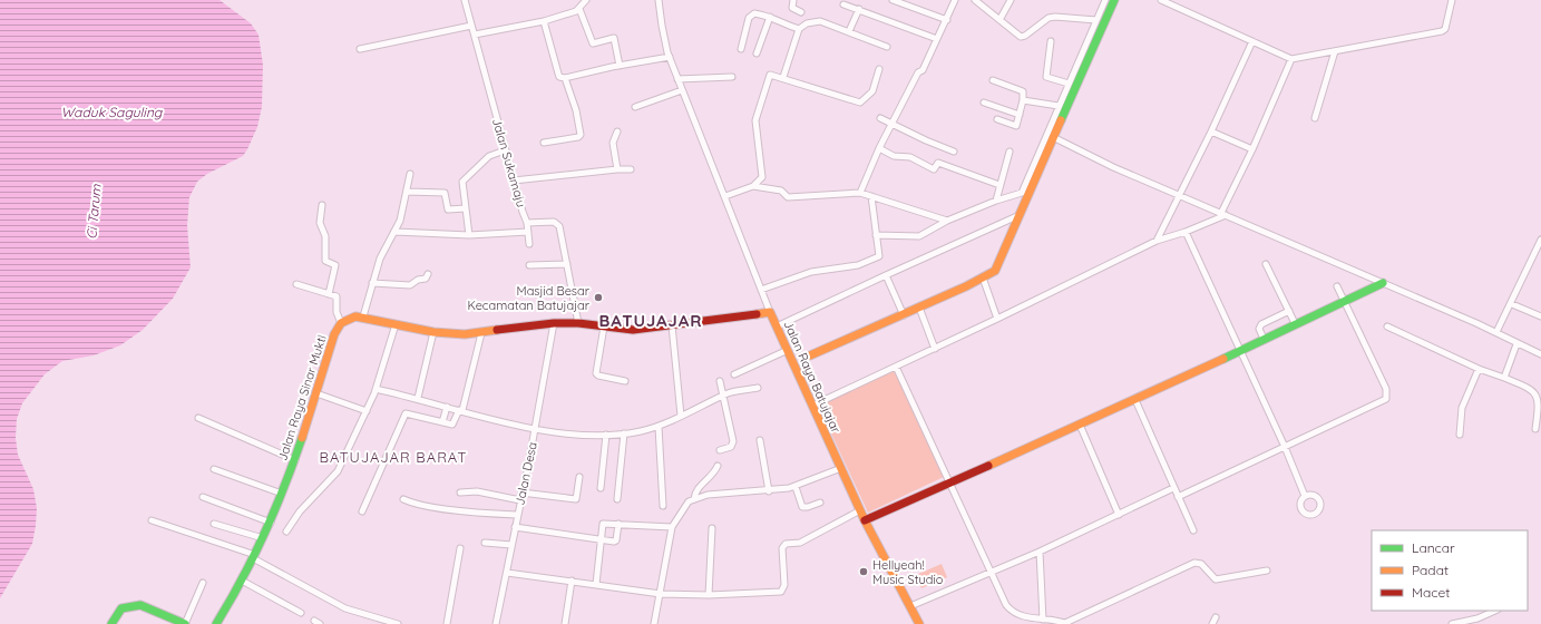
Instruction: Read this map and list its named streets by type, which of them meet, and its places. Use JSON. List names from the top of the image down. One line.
{"streets":{"main road":["Jalan Raya Batujajar","Jalan Raya Sinar Mukti"],"street":["Jalan Sukamaju","Jalan Desa"]},"crossings":[["Jalan Sukamaju","Jalan Raya Batujajar"]],"districts":["BATUJAJAR","BATUJAJAR BARAT"],"water":["Waduk Saguling","Ci Tarum"],"places":["Masjid Besar Kecamatan Batujajar","Hellyeah! Music Studio"],"legend":["Lancar","Padat","Macet"]}
